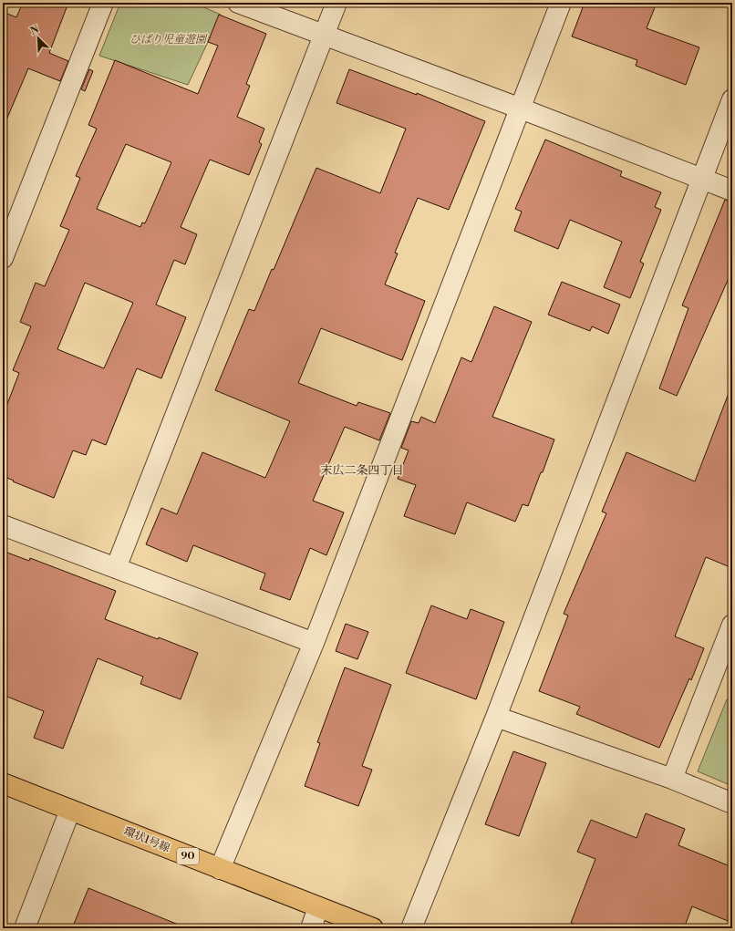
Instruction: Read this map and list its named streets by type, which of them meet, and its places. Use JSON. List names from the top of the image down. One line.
{"streets":{"main road":["環状1号線","90"]},"districts":["末広二条四丁目"],"parks":["ひばり児童遊園"],"north":"top left"}
